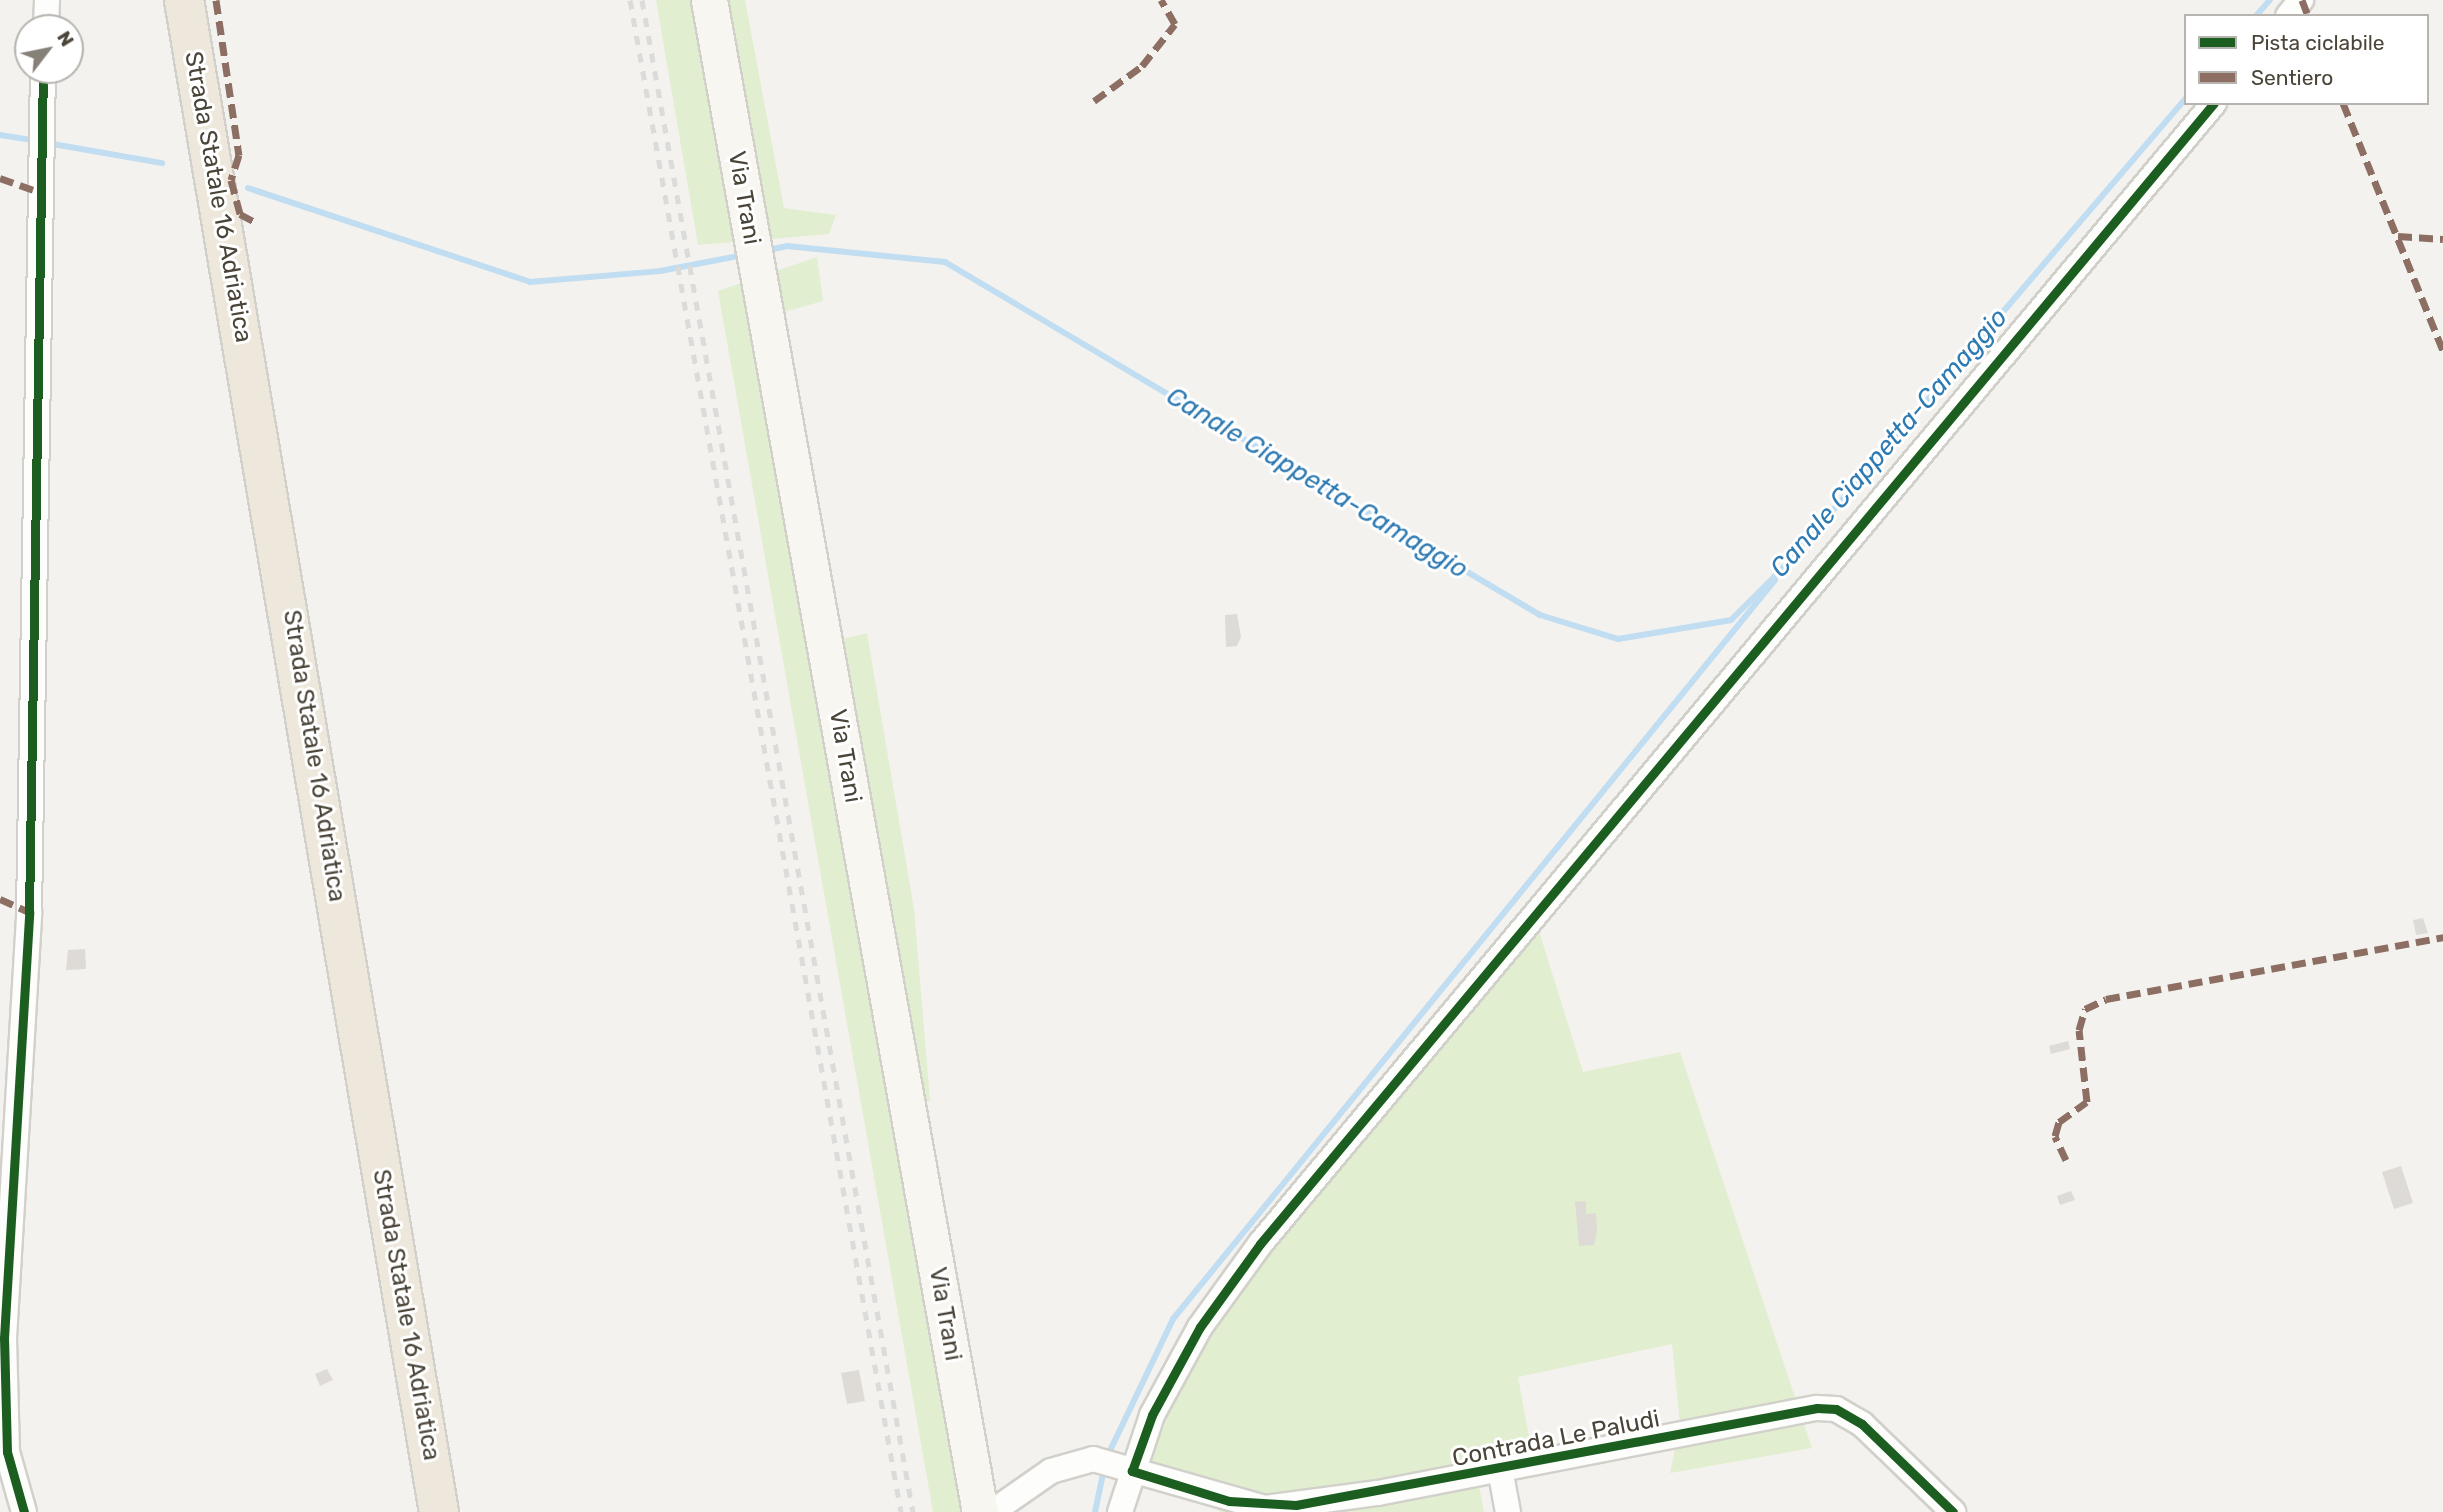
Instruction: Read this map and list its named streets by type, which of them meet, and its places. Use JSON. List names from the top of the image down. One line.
{"streets":{"highway":["Strada Statale 16 Adriatica"],"main road":["Via Trani"],"street":["Contrada Le Paludi"]},"water":["Canale Ciappetta-Camaggio"],"legend":["Pista ciclabile","Sentiero"],"north":"top right"}
